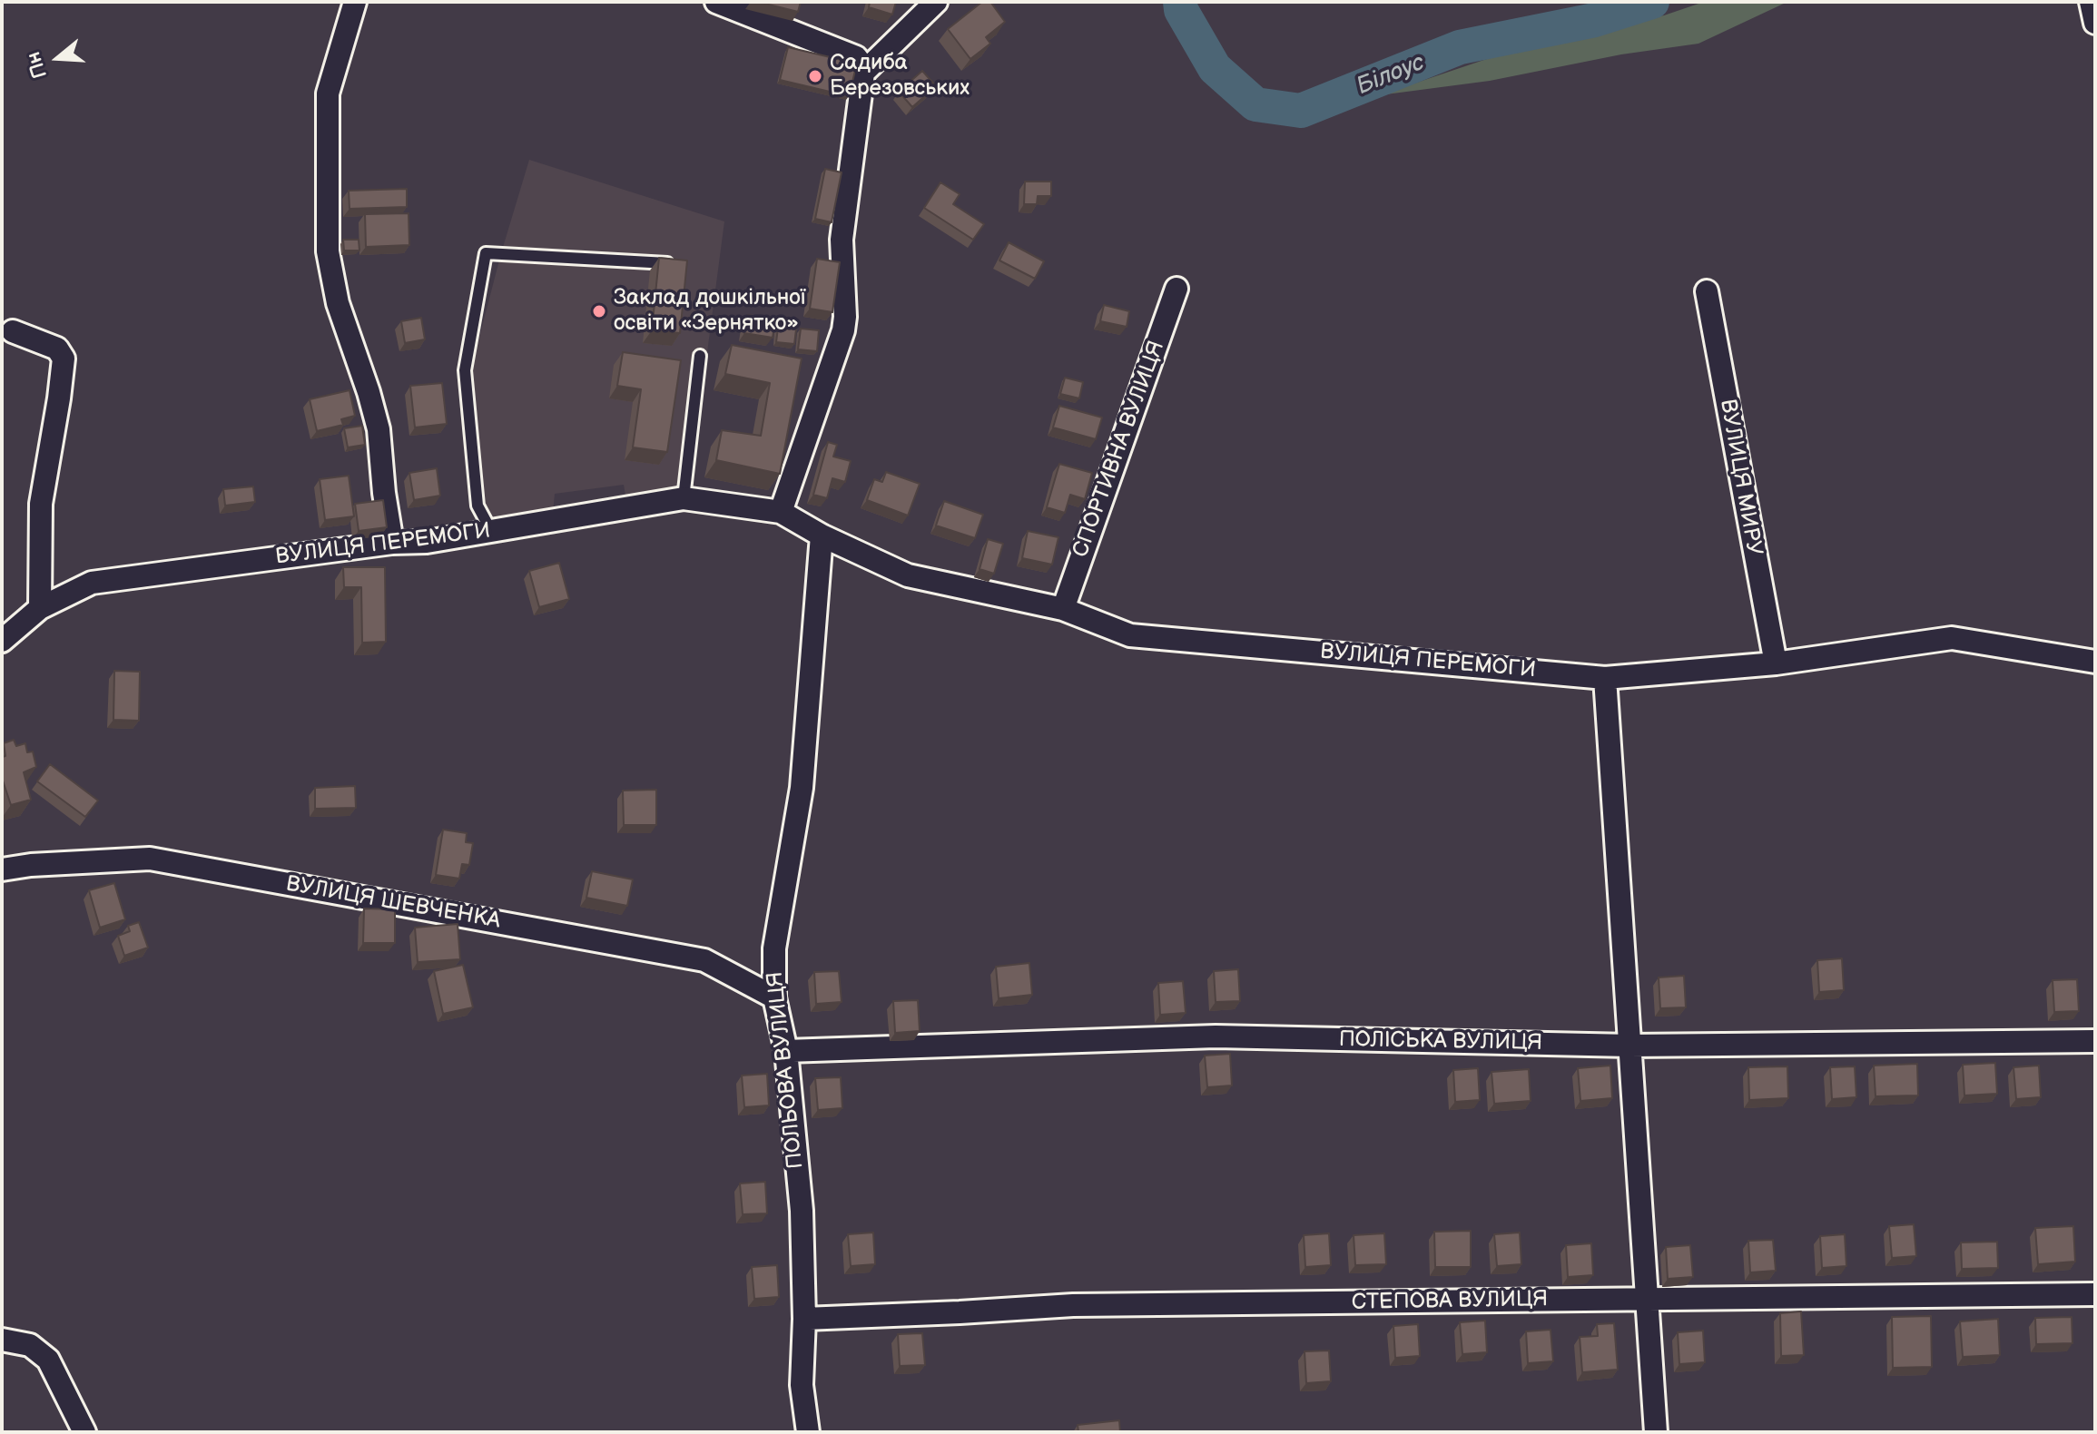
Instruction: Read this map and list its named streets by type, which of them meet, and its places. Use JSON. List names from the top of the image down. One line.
{"streets":{"street":["СПОРТИВНА ВУЛИЦЯ","ВУЛИЦЯ МИРУ","ВУЛИЦЯ ПЕРЕМОГИ","ВУЛИЦЯ ШЕВЧЕНКА","ПОЛІСЬКА ВУЛИЦЯ","ПОЛЬОВА ВУЛИЦЯ","СТЕПОВА ВУЛИЦЯ"]},"crossings":[["СПОРТИВНА ВУЛИЦЯ","ВУЛИЦЯ ПЕРЕМОГИ"],["ВУЛИЦЯ МИРУ","ВУЛИЦЯ ПЕРЕМОГИ"],["ВУЛИЦЯ ПЕРЕМОГИ","ПОЛЬОВА ВУЛИЦЯ"],["ВУЛИЦЯ ШЕВЧЕНКА","ПОЛЬОВА ВУЛИЦЯ"],["ПОЛІСЬКА ВУЛИЦЯ","ПОЛЬОВА ВУЛИЦЯ"],["ПОЛЬОВА ВУЛИЦЯ","СТЕПОВА ВУЛИЦЯ"]],"water":["Білоус"],"places":["Садиба Березовських","Заклад дошкільної освіти «Зернятко»"],"north":"left"}
